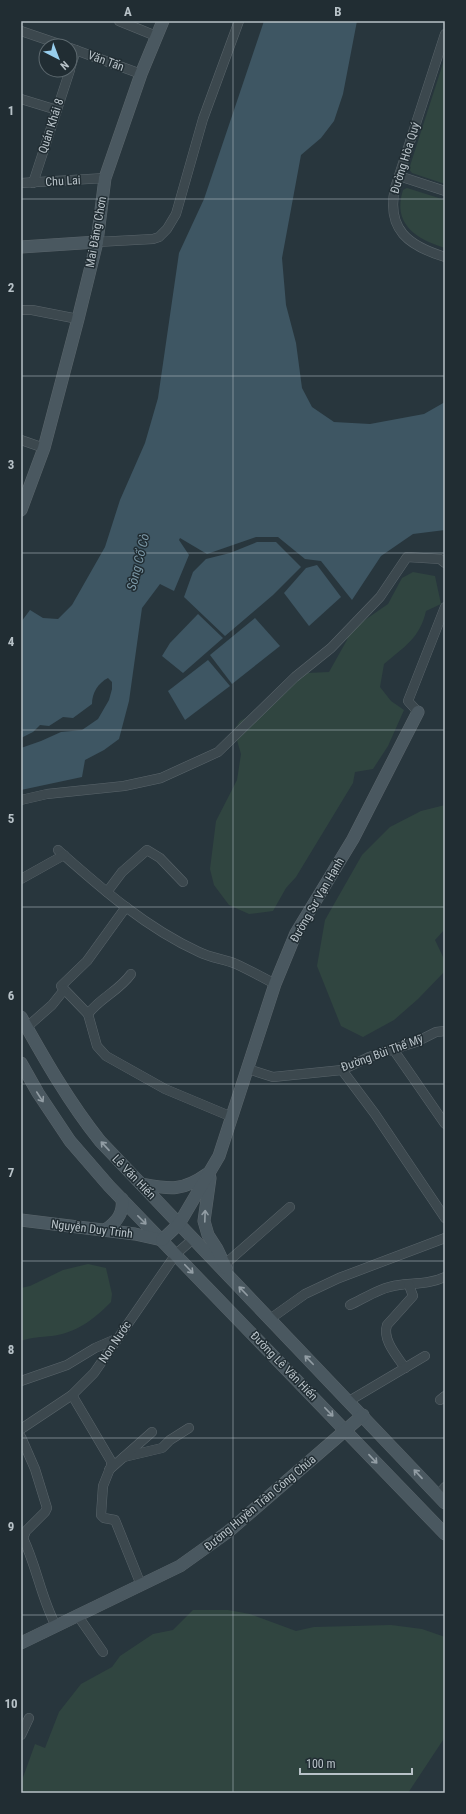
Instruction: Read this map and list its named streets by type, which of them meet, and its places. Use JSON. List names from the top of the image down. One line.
{"streets":{"main road":["Mai Đăng Chơn","Đường Sư Vạn Hạnh","Lê Văn Hiến","Nguyễn Duy Trinh","Đường Lê Văn Hiến","Đường Huyền Trân Công Chúa"],"street":["Văn Tấn","Quán Khái 8","Đường Hòa Quý","Chu Lai","Đường Bùi Thế Mỹ","Non Nước"]},"crossings":[["Văn Tấn","Mai Đăng Chơn"],["Quán Khái 8","Chu Lai"],["Chu Lai","Mai Đăng Chơn"],["Đường Sư Vạn Hạnh","Đường Bùi Thế Mỹ"],["Đường Sư Vạn Hạnh","Lê Văn Hiến"],["Đường Sư Vạn Hạnh","Nguyễn Duy Trinh"],["Đường Sư Vạn Hạnh","Đường Lê Văn Hiến"],["Lê Văn Hiến","Non Nước"],["Lê Văn Hiến","Đường Lê Văn Hiến"],["Nguyễn Duy Trinh","Đường Lê Văn Hiến"],["Non Nước","Đường Lê Văn Hiến"],["Đường Lê Văn Hiến","Đường Huyền Trân Công Chúa"]],"water":["Sông Cổ Cò"],"scale_bar":"100 m","north":"bottom right","grid":{"columns":["A","B"],"rows":["1","2","3","4","5","6","7","8","9","10"]}}
